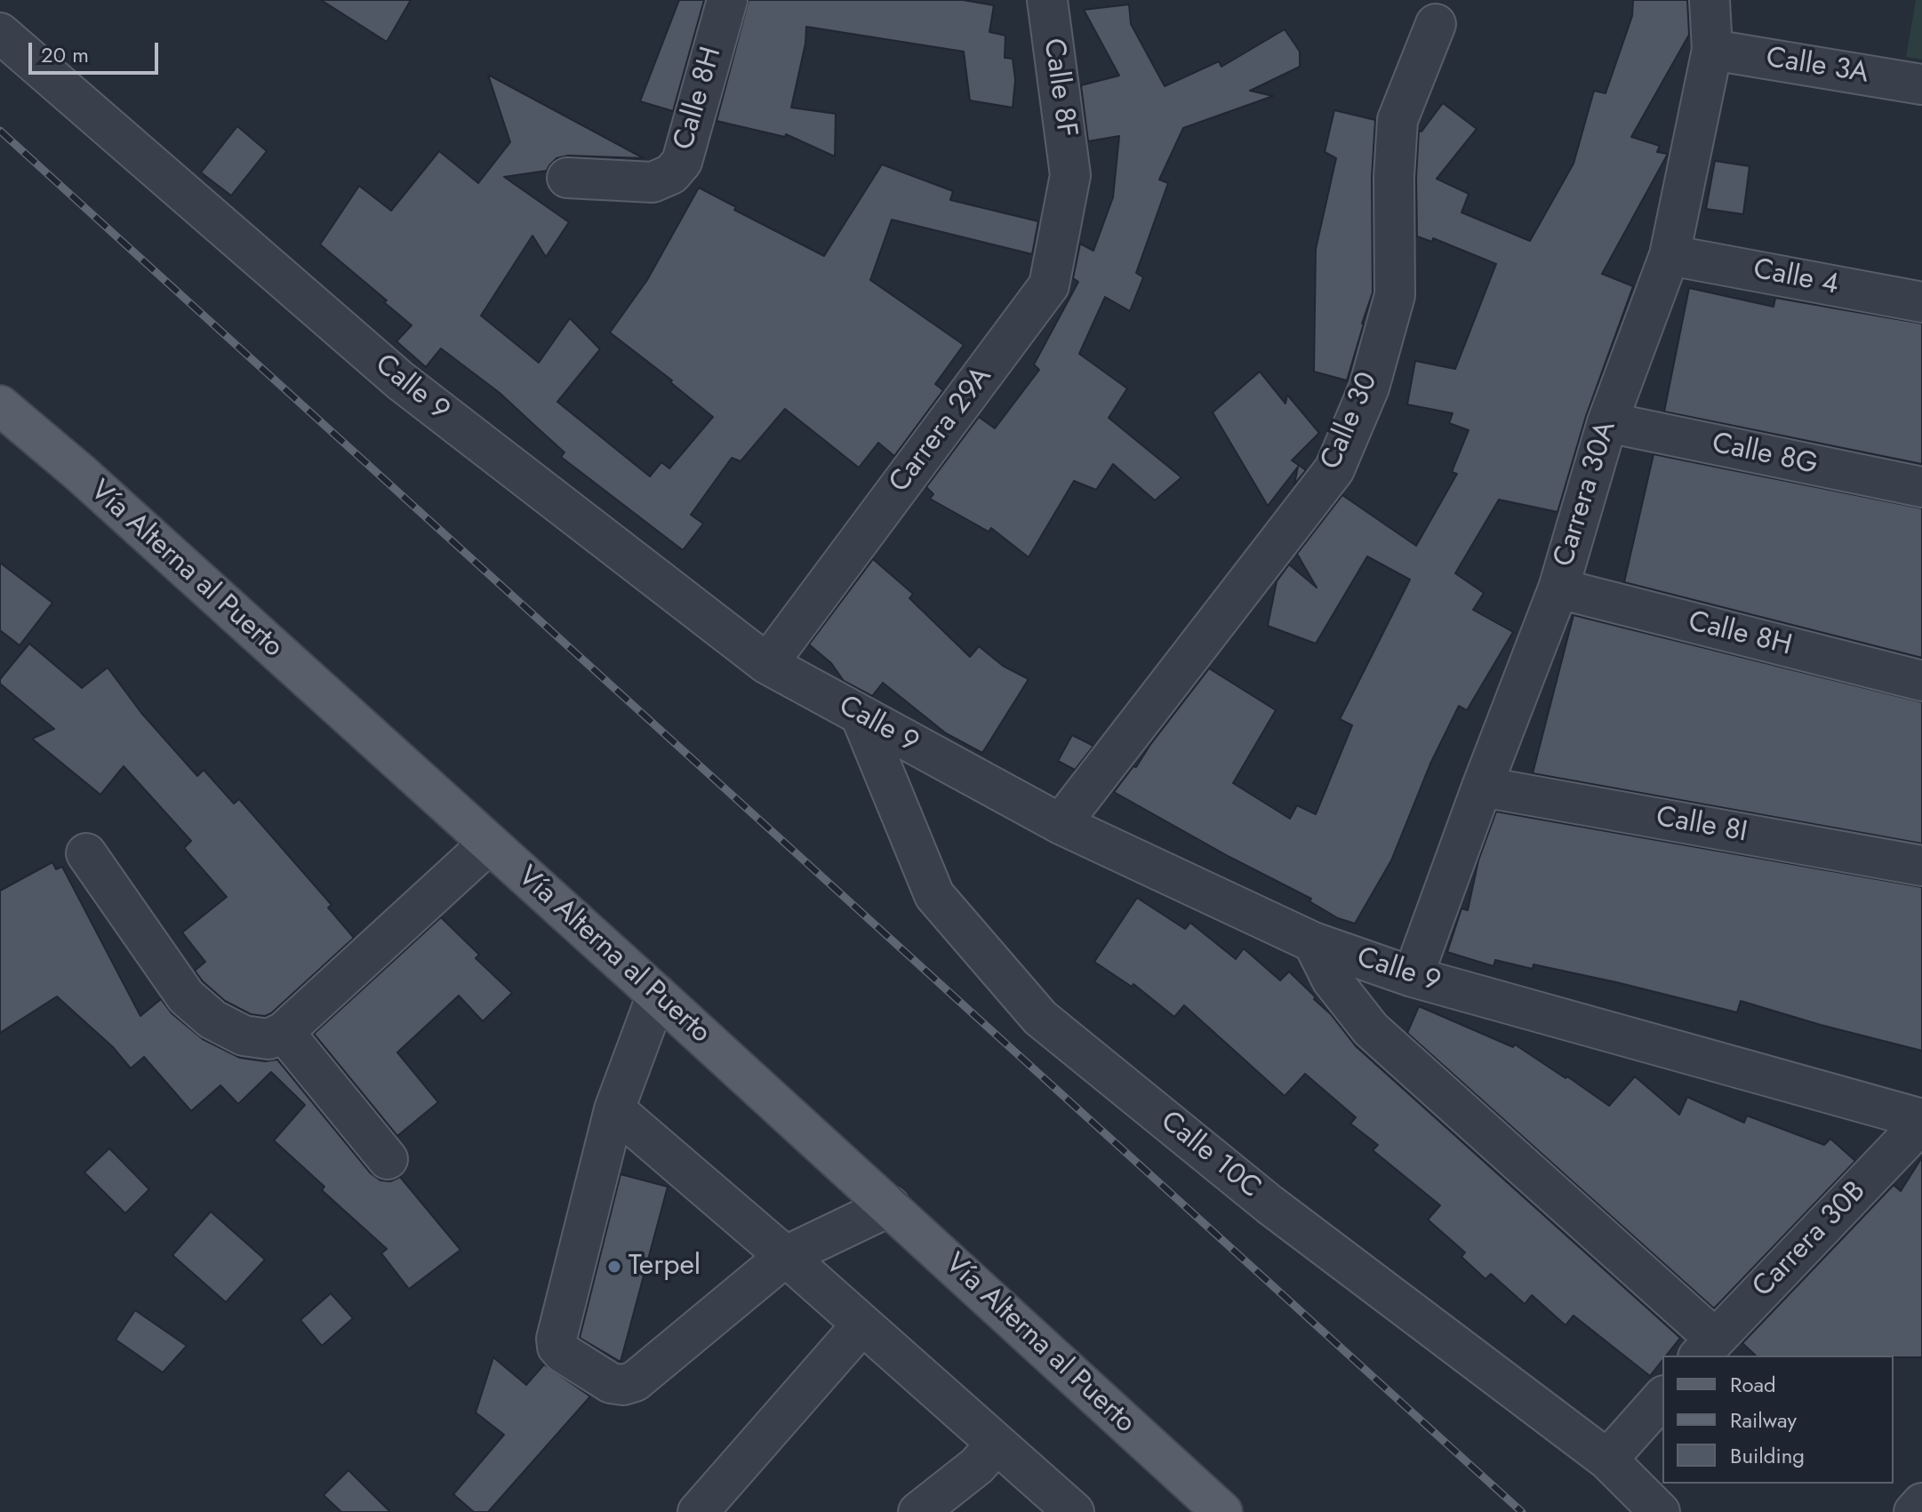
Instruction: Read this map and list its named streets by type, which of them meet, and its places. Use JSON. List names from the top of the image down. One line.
{"streets":{"main road":["Vía Alterna al Puerto"],"street":["Calle 3A","Calle 8F","Calle 8H","Calle 4","Calle 9","Calle 30","Carrera 29A","Calle 8G","Carrera 30A","Calle 8I","Calle 10C","Carrera 30B"]},"crossings":[["Calle 3A","Carrera 30A"],["Calle 8F","Carrera 29A"],["Calle 8H","Carrera 30A"],["Calle 4","Carrera 30A"],["Calle 9","Calle 30"],["Calle 9","Carrera 29A"],["Calle 9","Carrera 30A"],["Calle 9","Calle 10C"],["Calle 9","Carrera 30B"],["Calle 8G","Carrera 30A"],["Carrera 30A","Calle 8I"]],"places":["Terpel"],"legend":["Road","Railway","Building"],"scale_bar":"20 m"}
